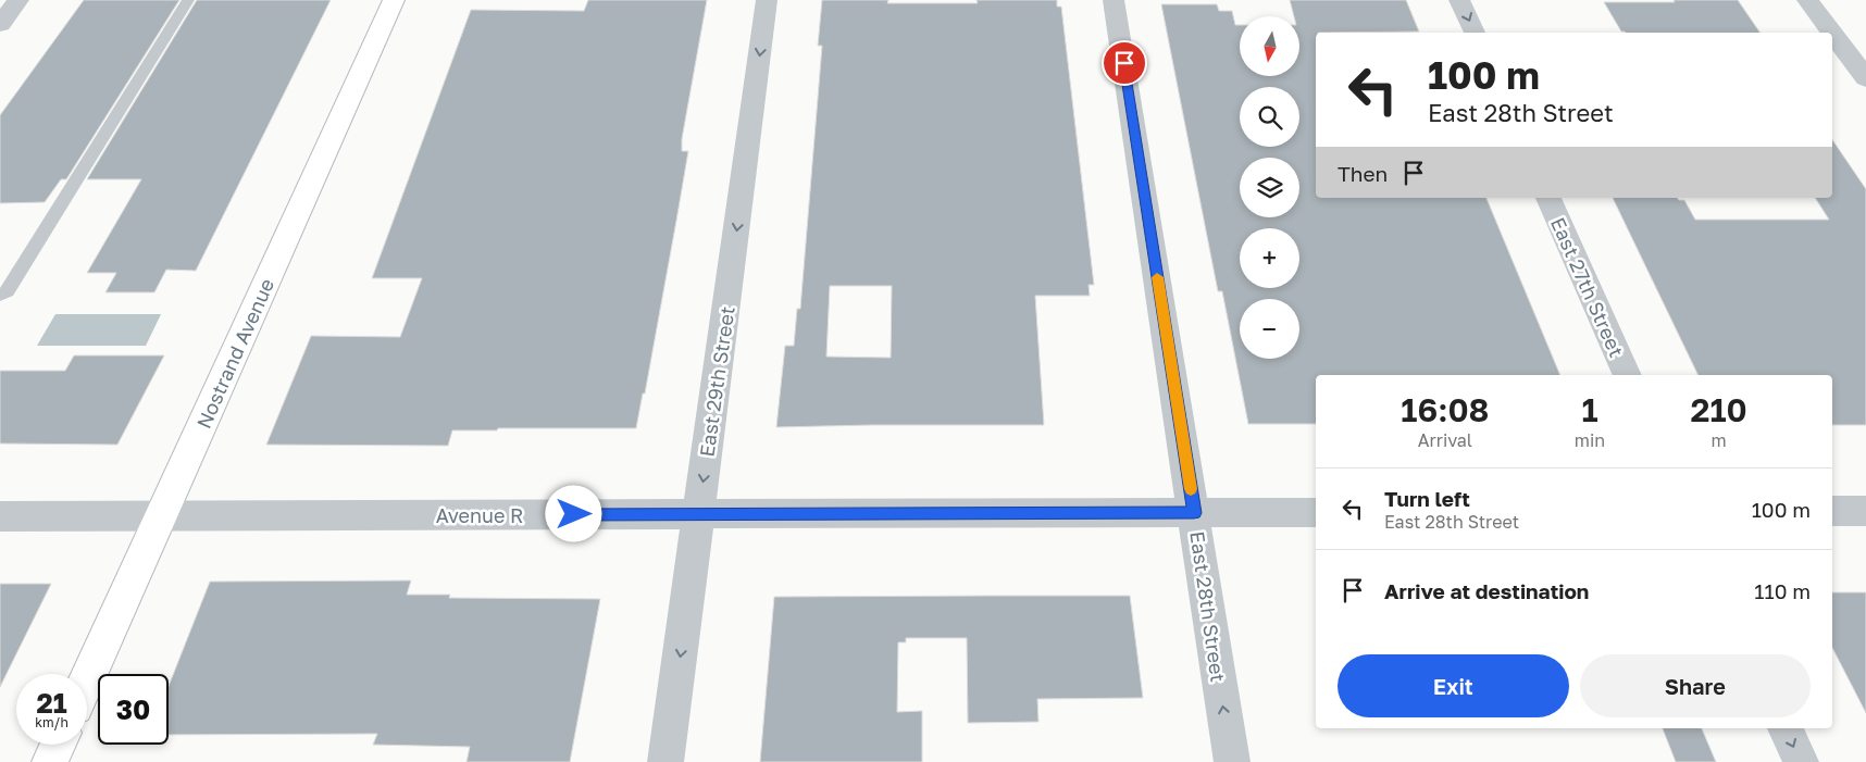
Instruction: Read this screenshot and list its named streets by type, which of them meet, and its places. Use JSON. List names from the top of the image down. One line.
{"streets":{"main road":["Nostrand Avenue"],"street":["East 27th Street","East 29th Street","Avenue R","East 28th Street"]},"crossings":[["Nostrand Avenue","Avenue R"],["East 29th Street","Avenue R"],["Avenue R","East 28th Street"]],"one_way":["East 29th Street"],"north":"bottom","page":{"map_buttons":["+","−"],"turn":["100 m","East 28th Street"],"then":"Then","eta":["16:08","Arrival","1","min","210","m"],"list":[{"name":"Turn left","note":"East 28th Street","value":"100 m"},{"name":"Arrive at destination","value":"110 m"}],"buttons":["Exit","Share"],"speed":"21 km/h","limit":"30"}}
